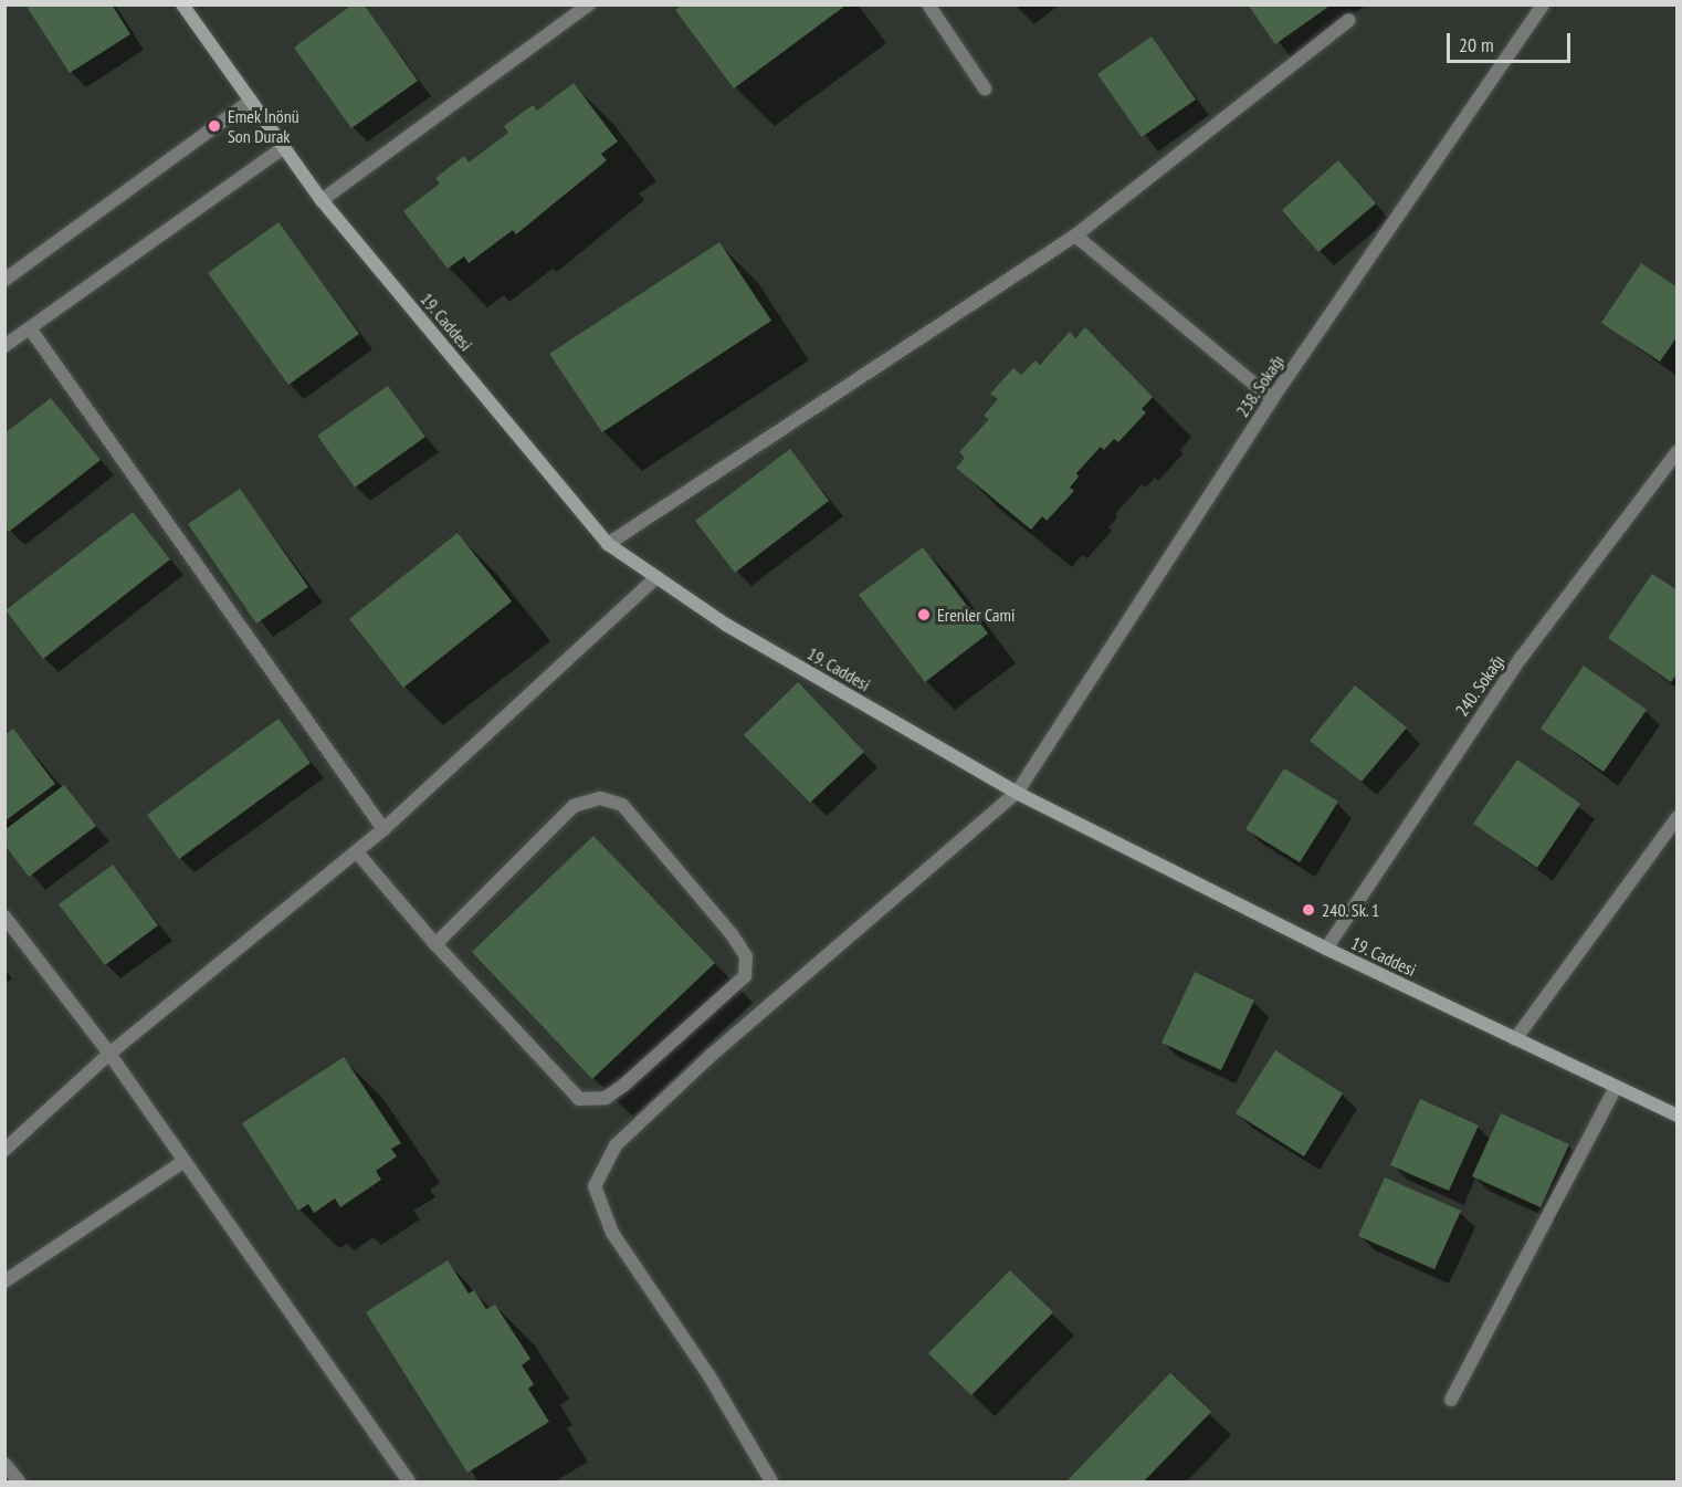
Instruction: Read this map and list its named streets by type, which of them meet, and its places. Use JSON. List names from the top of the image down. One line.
{"streets":{"street":["19. Caddesi","238. Sokağı","240. Sokağı"]},"crossings":[["19. Caddesi","238. Sokağı"],["19. Caddesi","240. Sokağı"]],"places":["Emek İnönü Son Durak","Erenler Cami","240. Sk. 1"],"scale_bar":"20 m"}
